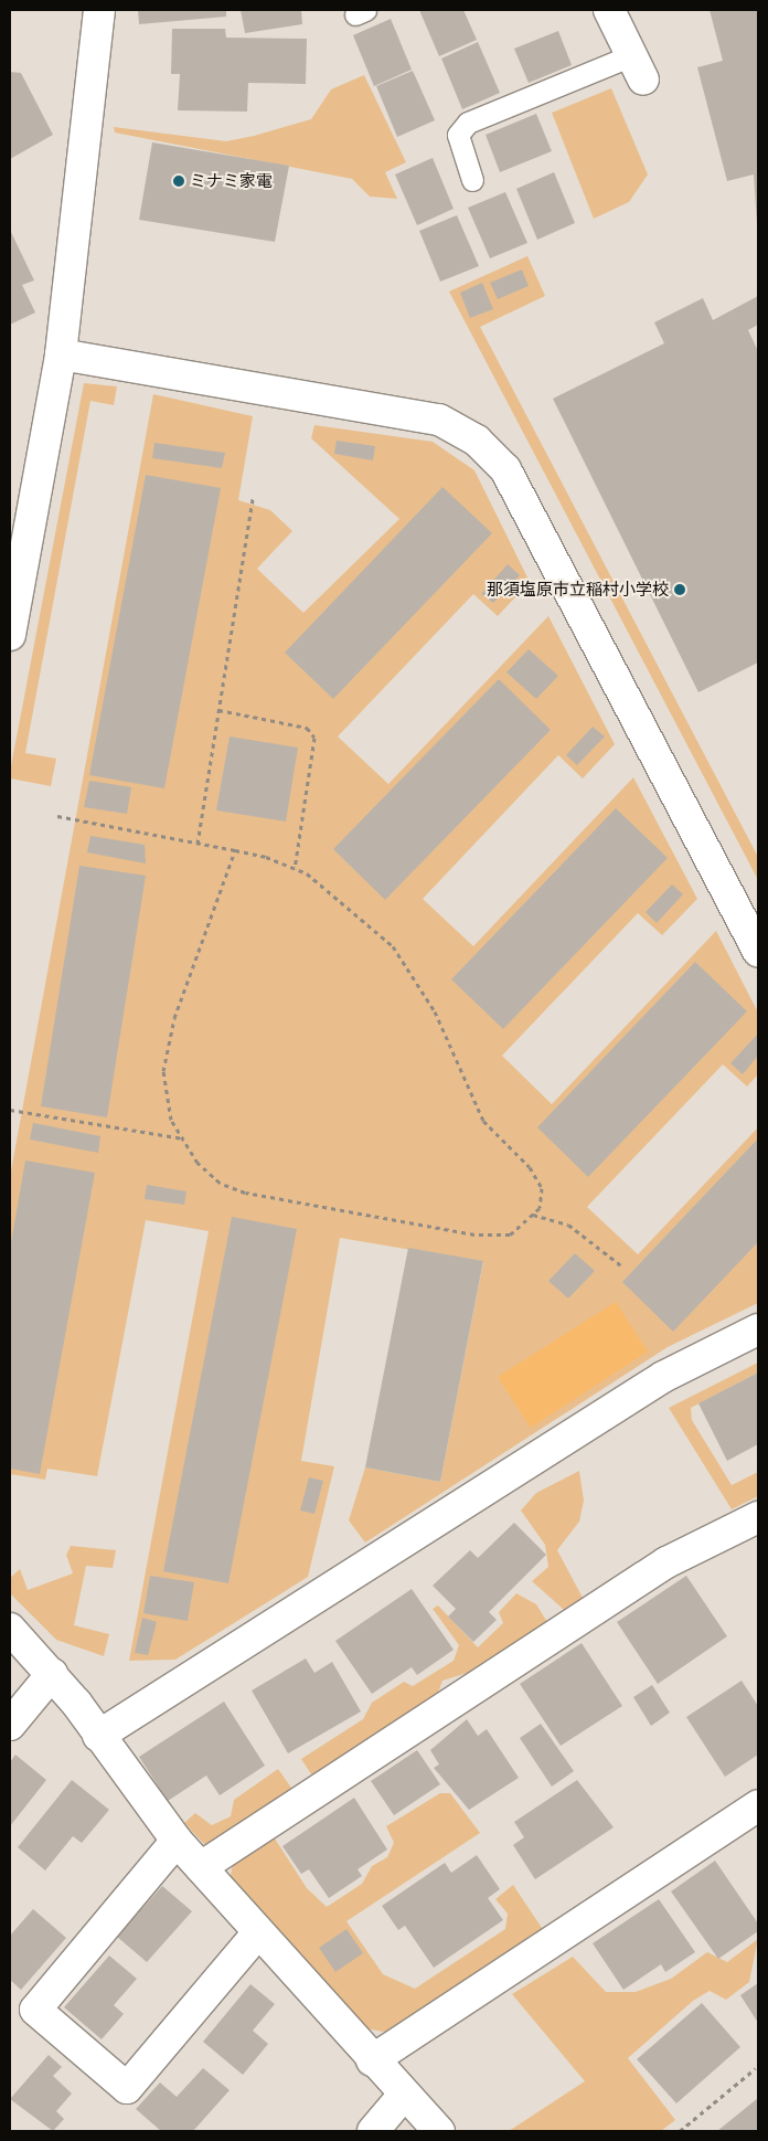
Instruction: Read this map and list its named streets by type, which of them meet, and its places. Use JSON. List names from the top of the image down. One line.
{"places":["ミナミ家電","那須塩原市立稲村小学校"]}
